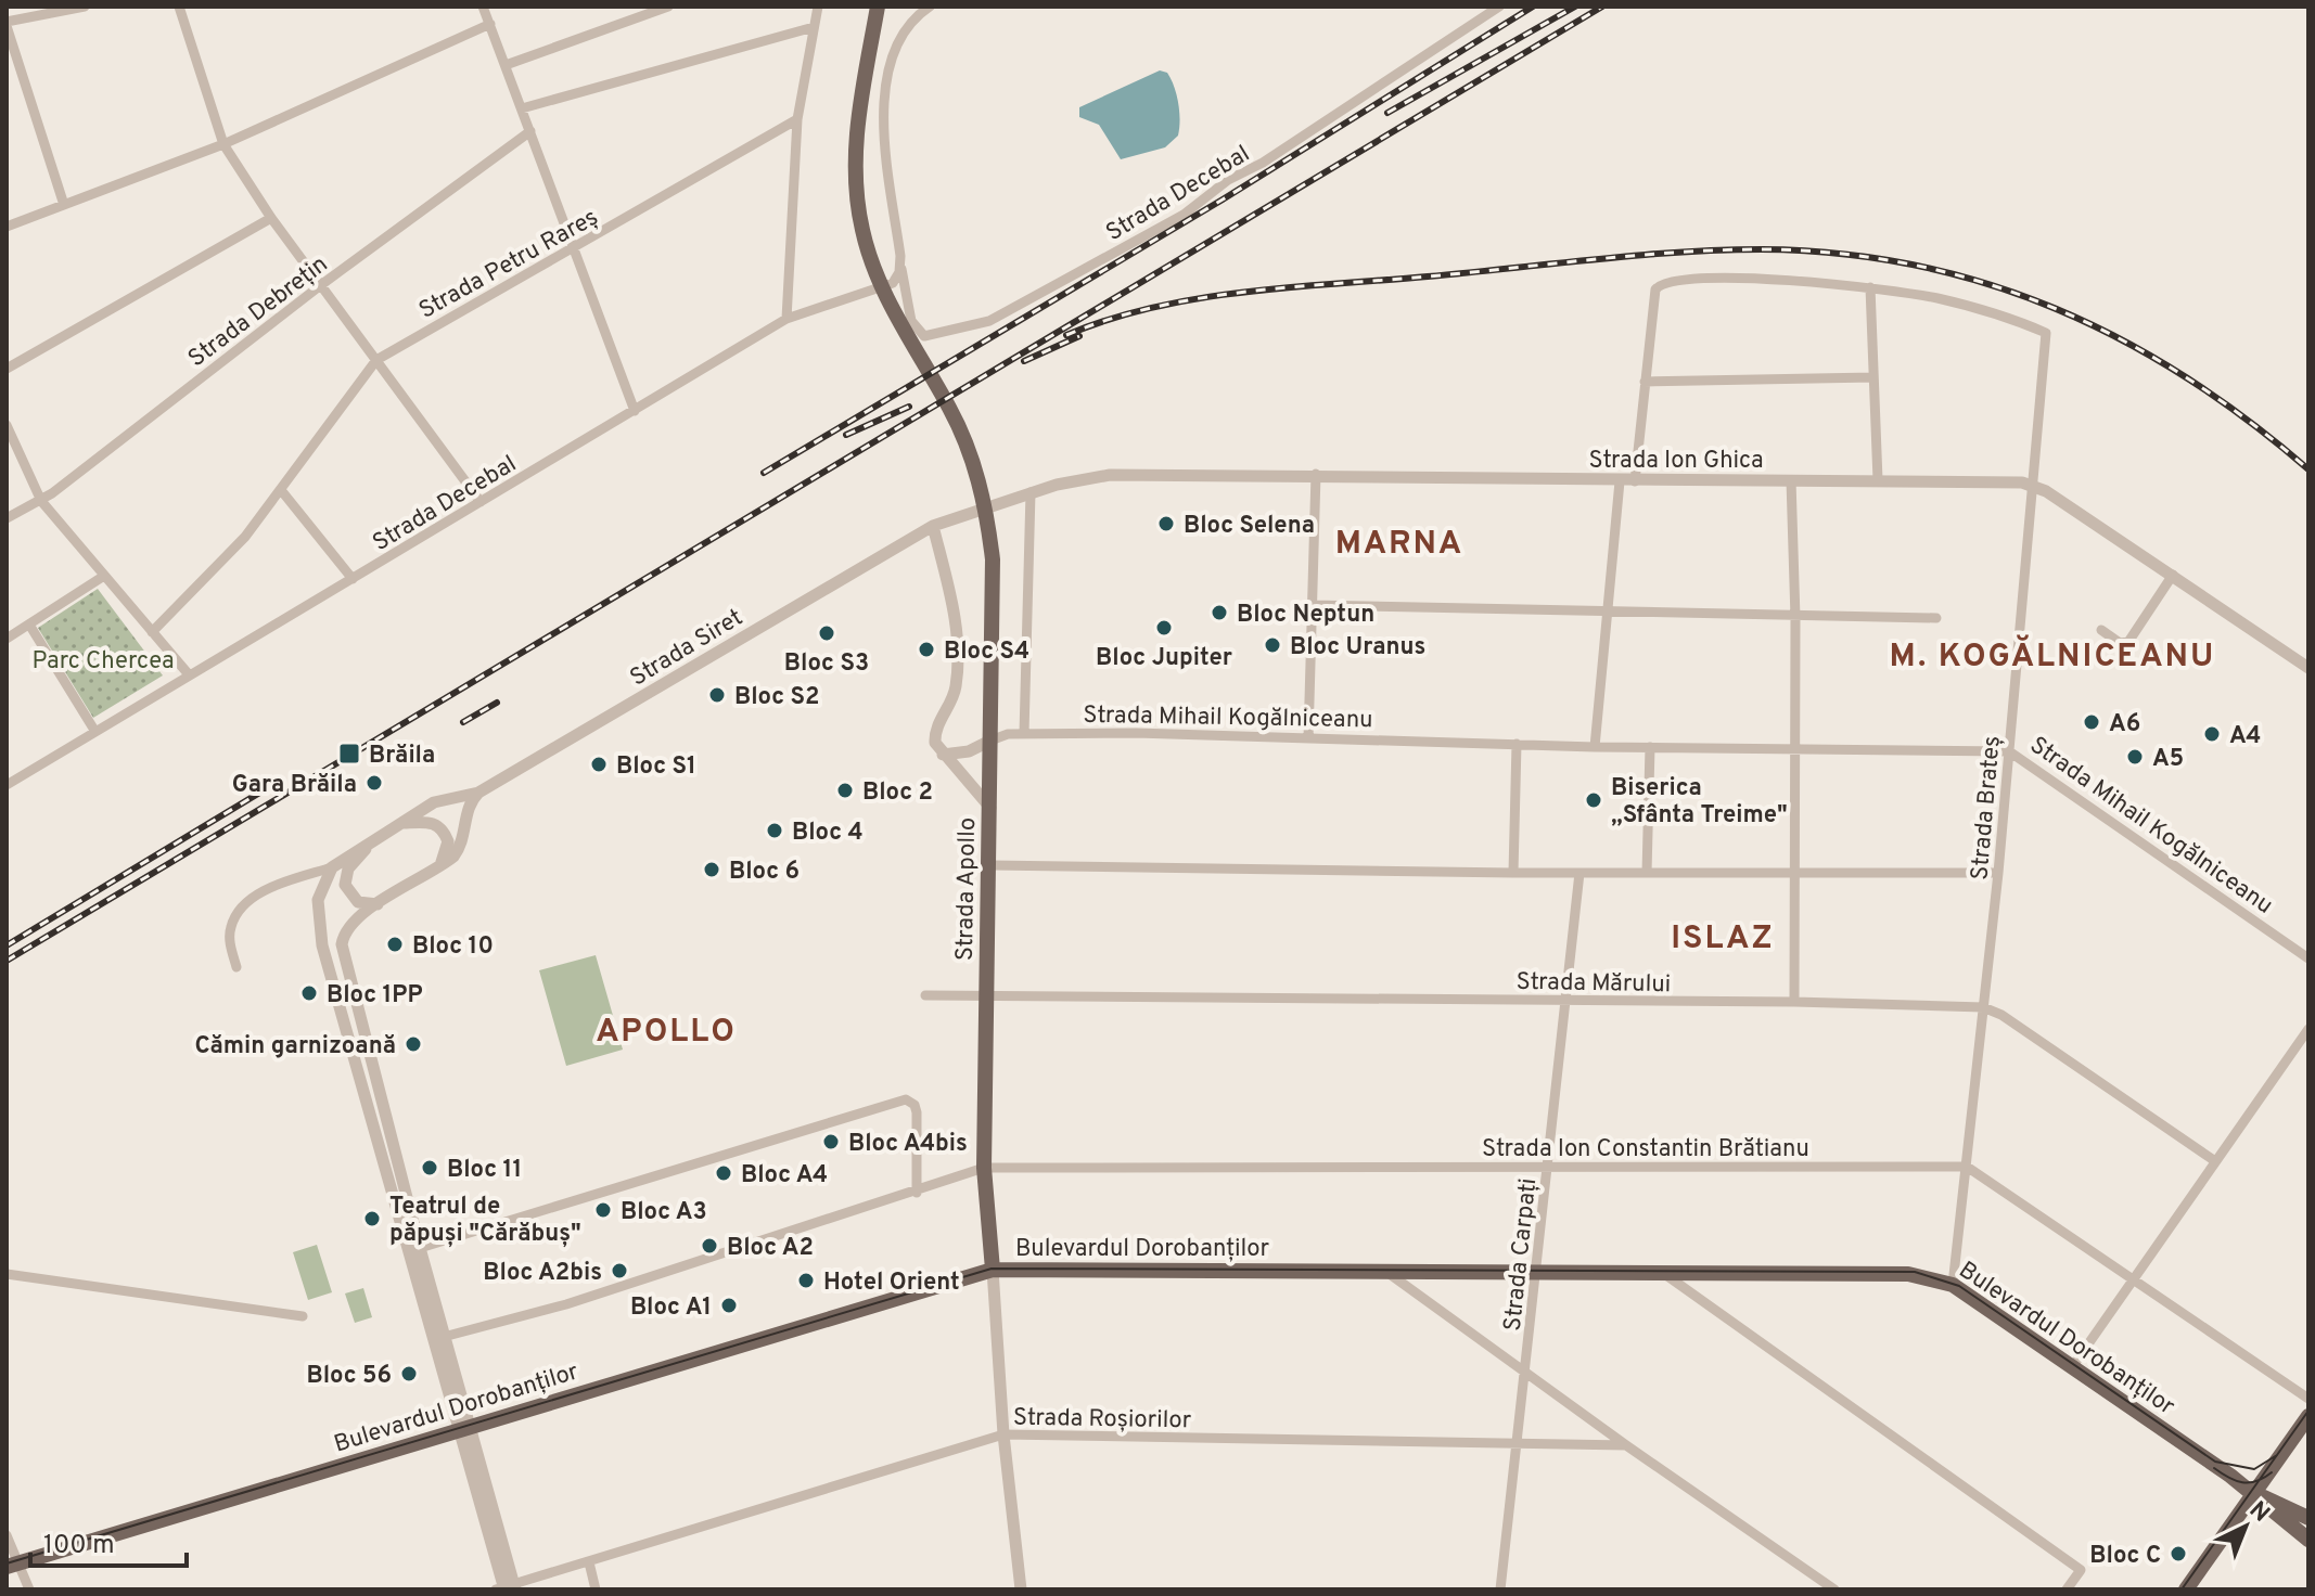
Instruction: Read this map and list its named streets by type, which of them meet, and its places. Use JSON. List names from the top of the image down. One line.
{"streets":{"main road":["Strada Apollo","Bulevardul Dorobanților"],"street":["Strada Decebal","Strada Petru Rareș","Strada Debrețin","Strada Ion Ghica","Strada Siret","Strada Mihail Kogălniceanu","Strada Brateș","Strada Mărului","Strada Ion Constantin Brătianu","Strada Carpați","Strada Roșiorilor"]},"crossings":[["Strada Ion Ghica","Strada Siret"],["Strada Ion Ghica","Strada Brateș"],["Strada Mihail Kogălniceanu","Strada Brateș"],["Strada Mihail Kogălniceanu","Strada Apollo"],["Strada Brateș","Strada Mărului"],["Strada Brateș","Strada Ion Constantin Brătianu"],["Strada Brateș","Bulevardul Dorobanților"],["Strada Apollo","Strada Mărului"],["Strada Apollo","Strada Ion Constantin Brătianu"],["Strada Apollo","Bulevardul Dorobanților"],["Strada Apollo","Strada Roșiorilor"],["Strada Mărului","Strada Carpați"],["Strada Ion Constantin Brătianu","Strada Carpați"],["Bulevardul Dorobanților","Strada Carpați"],["Strada Carpați","Strada Roșiorilor"]],"districts":["MARNA","M. KOGĂLNICEANU","ISLAZ","APOLLO"],"parks":["Parc Chercea"],"places":{"other":["Bloc Selena","Bloc Neptun","Bloc Jupiter","Bloc S3","Bloc Uranus","Bloc S4","Bloc S2","A6","A4","A5","Bloc S1","Gara Brăila","Bloc 2","Biserica „Sfânta Treime\"","Bloc 4","Bloc 6","Bloc 10","Bloc 1PP","Cămin garnizoană","Bloc A4bis","Bloc 11","Bloc A4","Bloc A3","Teatrul de păpuși \"Cărăbuș\"","Bloc A2","Bloc A2bis","Hotel Orient","Bloc A1","Bloc 56","Bloc C"],"transit":["Brăila"]},"scale_bar":"100 m","north":"top right"}
